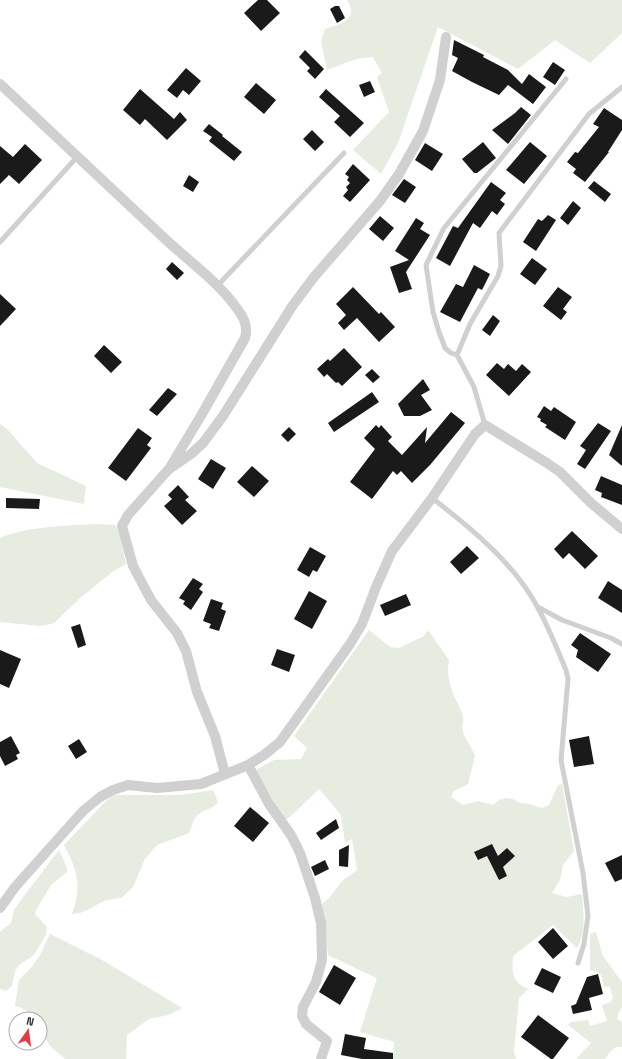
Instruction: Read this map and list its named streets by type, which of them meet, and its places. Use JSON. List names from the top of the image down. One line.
{"north":"top"}
